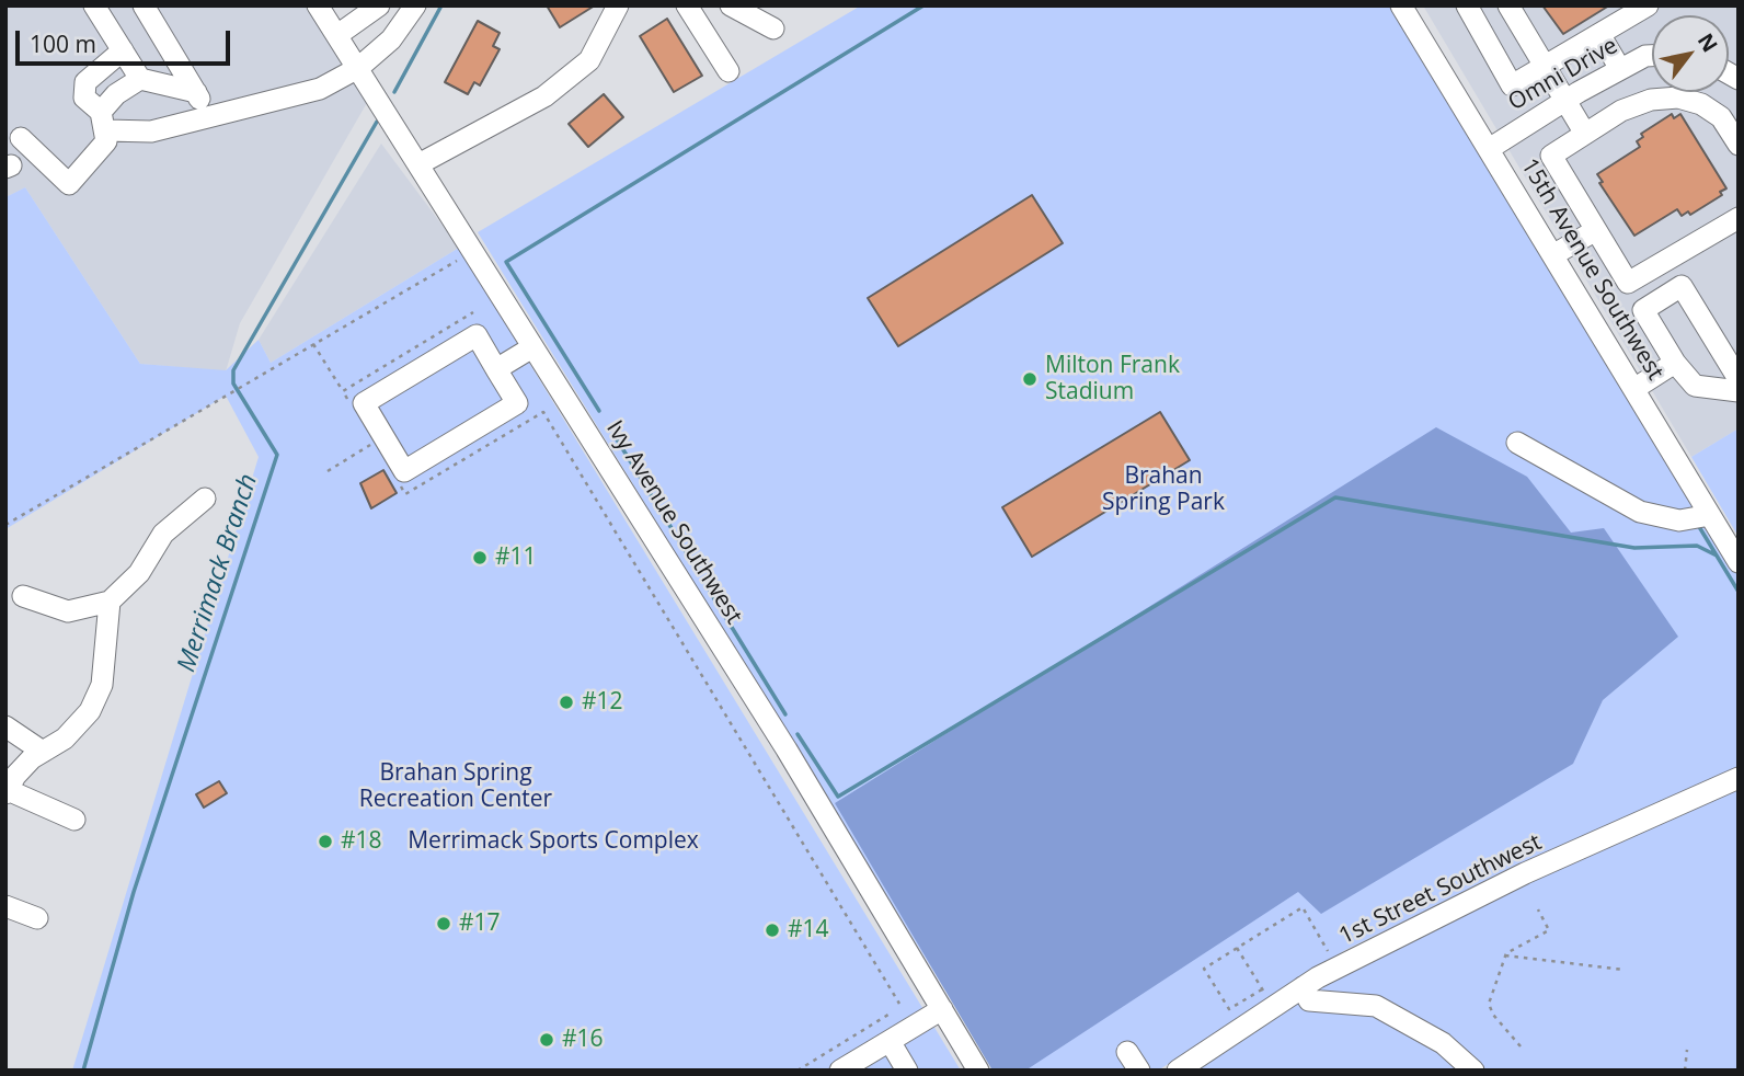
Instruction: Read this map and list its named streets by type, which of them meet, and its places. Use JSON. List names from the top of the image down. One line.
{"streets":{"street":["Omni Drive","15th Avenue Southwest","Ivy Avenue Southwest","1st Street Southwest"]},"crossings":[["Omni Drive","15th Avenue Southwest"]],"water":["Merrimack Branch"],"parks":["Brahan Spring Park","Brahan Spring Recreation Center","Merrimack Sports Complex"],"places":["Milton Frank Stadium","#11","#12","#18","#17","#14","#16"],"scale_bar":"100 m","north":"top right"}
